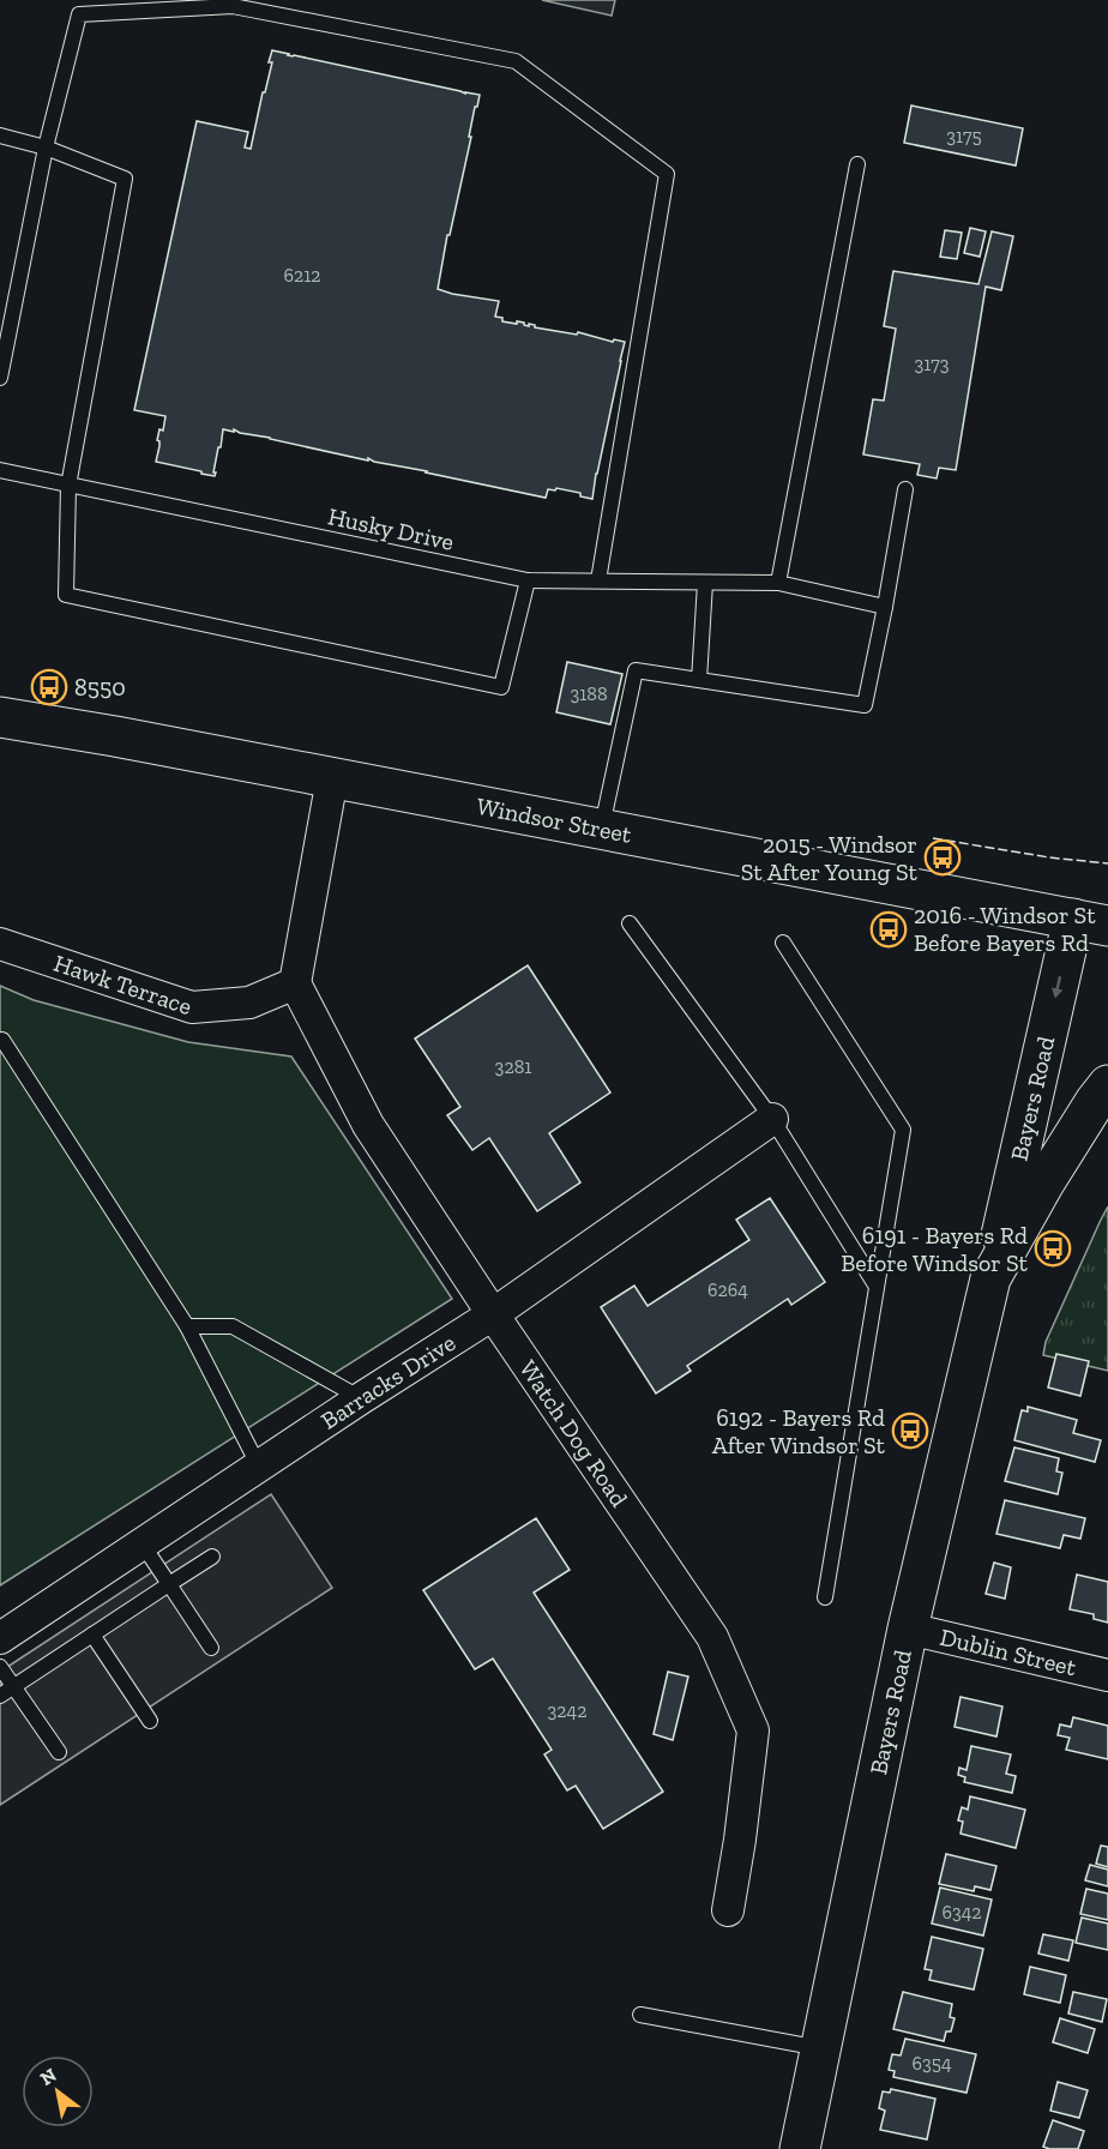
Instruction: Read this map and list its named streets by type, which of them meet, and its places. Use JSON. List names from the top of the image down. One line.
{"streets":{"street":["Windsor Street","Hawk Terrace","Bayers Road","Barracks Drive","Watch Dog Road","Dublin Street"],"lane":["Husky Drive"]},"crossings":[["Windsor Street","Bayers Road"],["Hawk Terrace","Watch Dog Road"],["Bayers Road","Dublin Street"],["Barracks Drive","Watch Dog Road"]],"places":{"bus stop":["8550","2015 - Windsor St After Young St","2016 - Windsor St Before Bayers Rd","6191 - Bayers Rd Before Windsor St","6192 - Bayers Rd After Windsor St"]},"house_numbers":["3175","6212","3173","3188","3281","6264","3242","6342","6354"],"north":"top left"}
